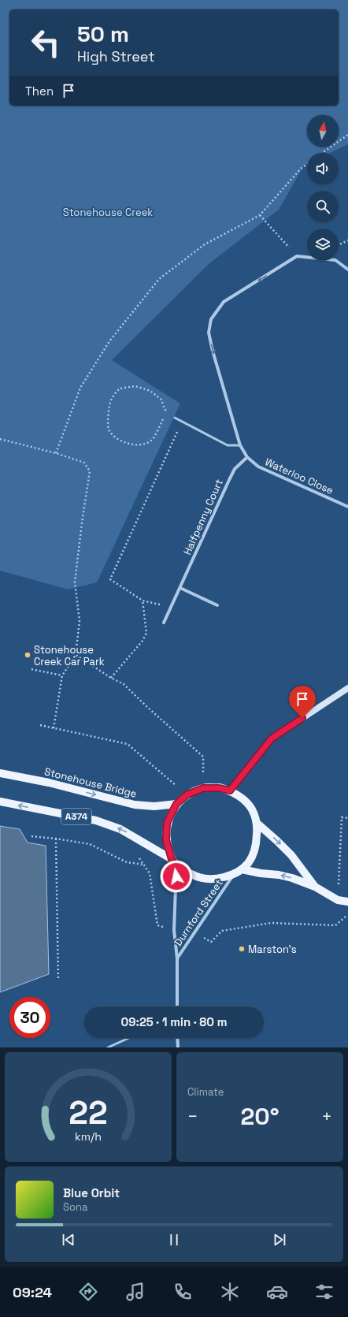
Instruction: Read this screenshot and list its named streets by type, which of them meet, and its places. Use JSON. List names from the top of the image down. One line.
{"streets":{"main road":["Stonehouse Bridge","A374"],"street":["Waterloo Close","Halfpenny Court","Durnford Street"]},"crossings":[["Waterloo Close","Halfpenny Court"],["Stonehouse Bridge","A374"],["Stonehouse Bridge","Durnford Street"],["A374","Durnford Street"]],"one_way":["Waterloo Close"],"parks":["Stonehouse Creek"],"places":["Stonehouse Creek Car Park","Marston's"],"north":"top","page":{"turn":["50 m","High Street"],"then":"Then","limit":"30","trip":"09:25 · 1 min · 80 m","tile":"Climate","heat":["−","20°","+"],"song":["Blue Orbit","Sona"],"tabs":"09:24","gauge":["22","km/h"]}}
